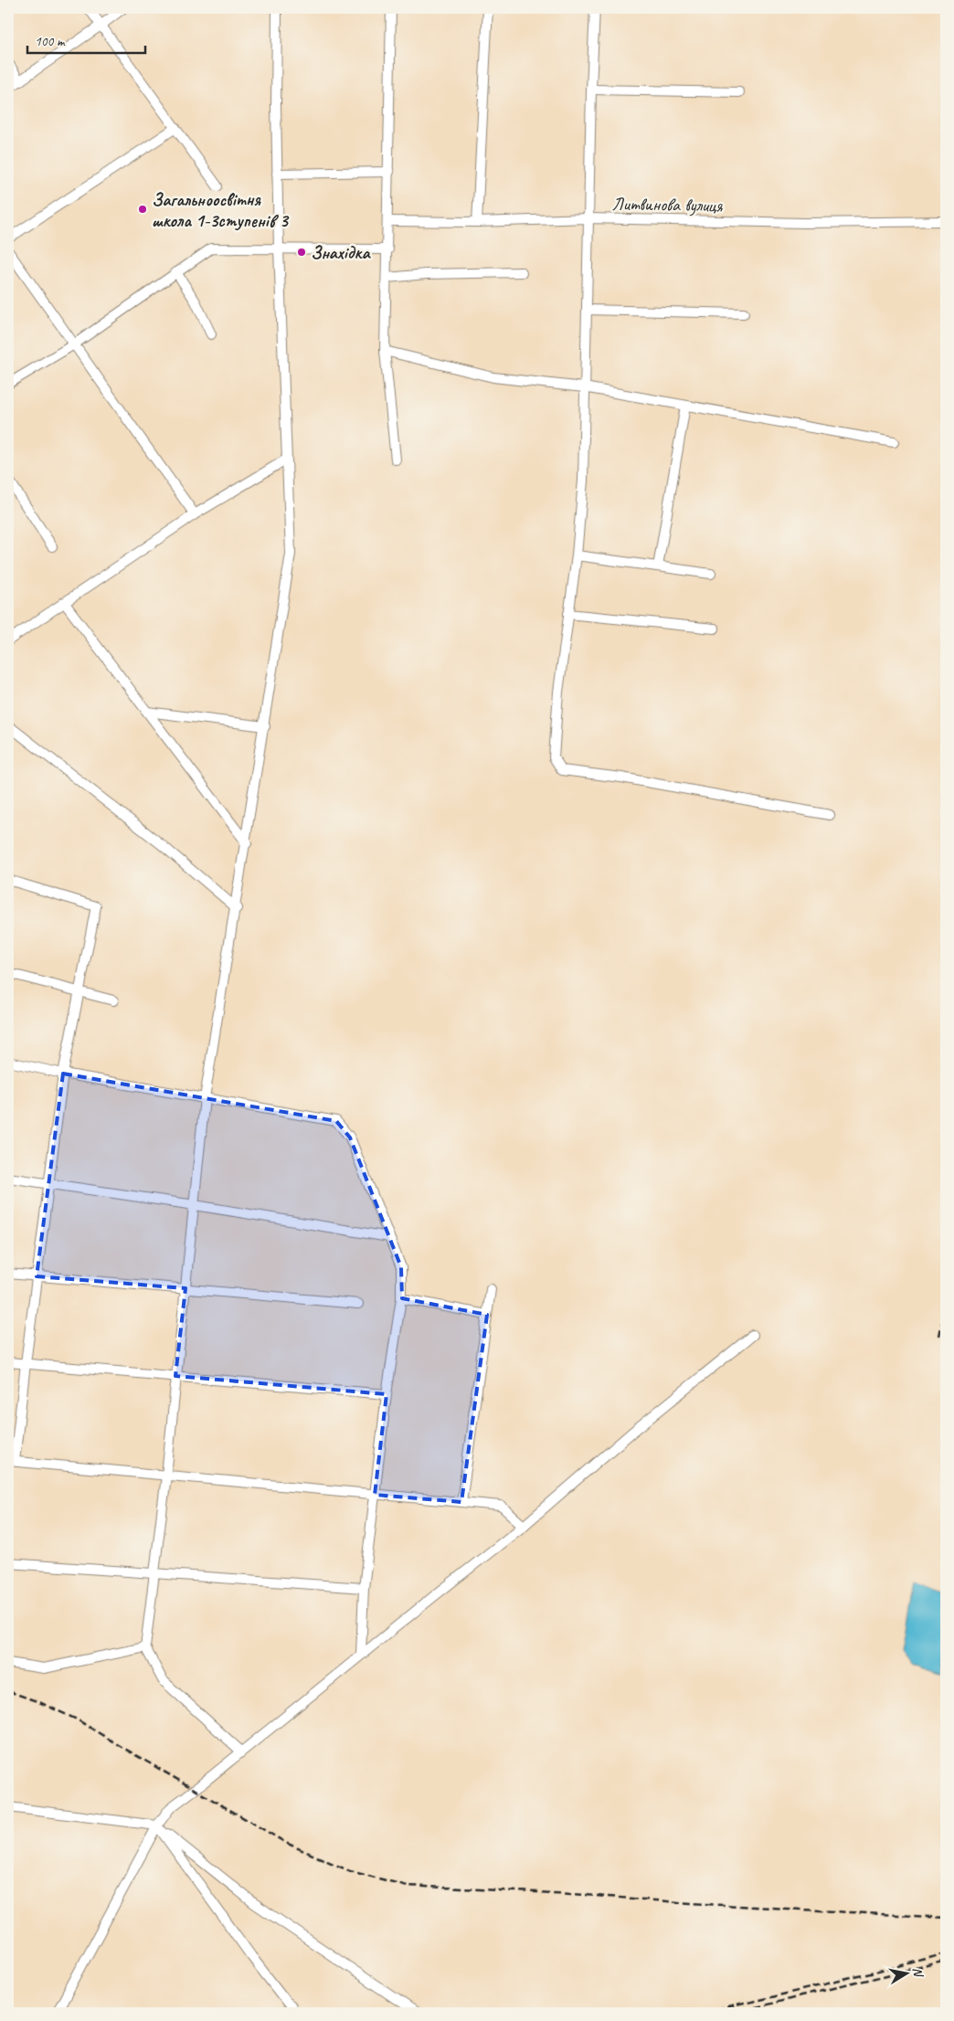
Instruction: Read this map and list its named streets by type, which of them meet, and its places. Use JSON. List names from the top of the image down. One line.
{"streets":{"street":["Литвинова вулиця"]},"places":["Загальноосвiтня школа 1-3ступенiв 3","Знахідка"],"scale_bar":"100 m","north":"right"}
